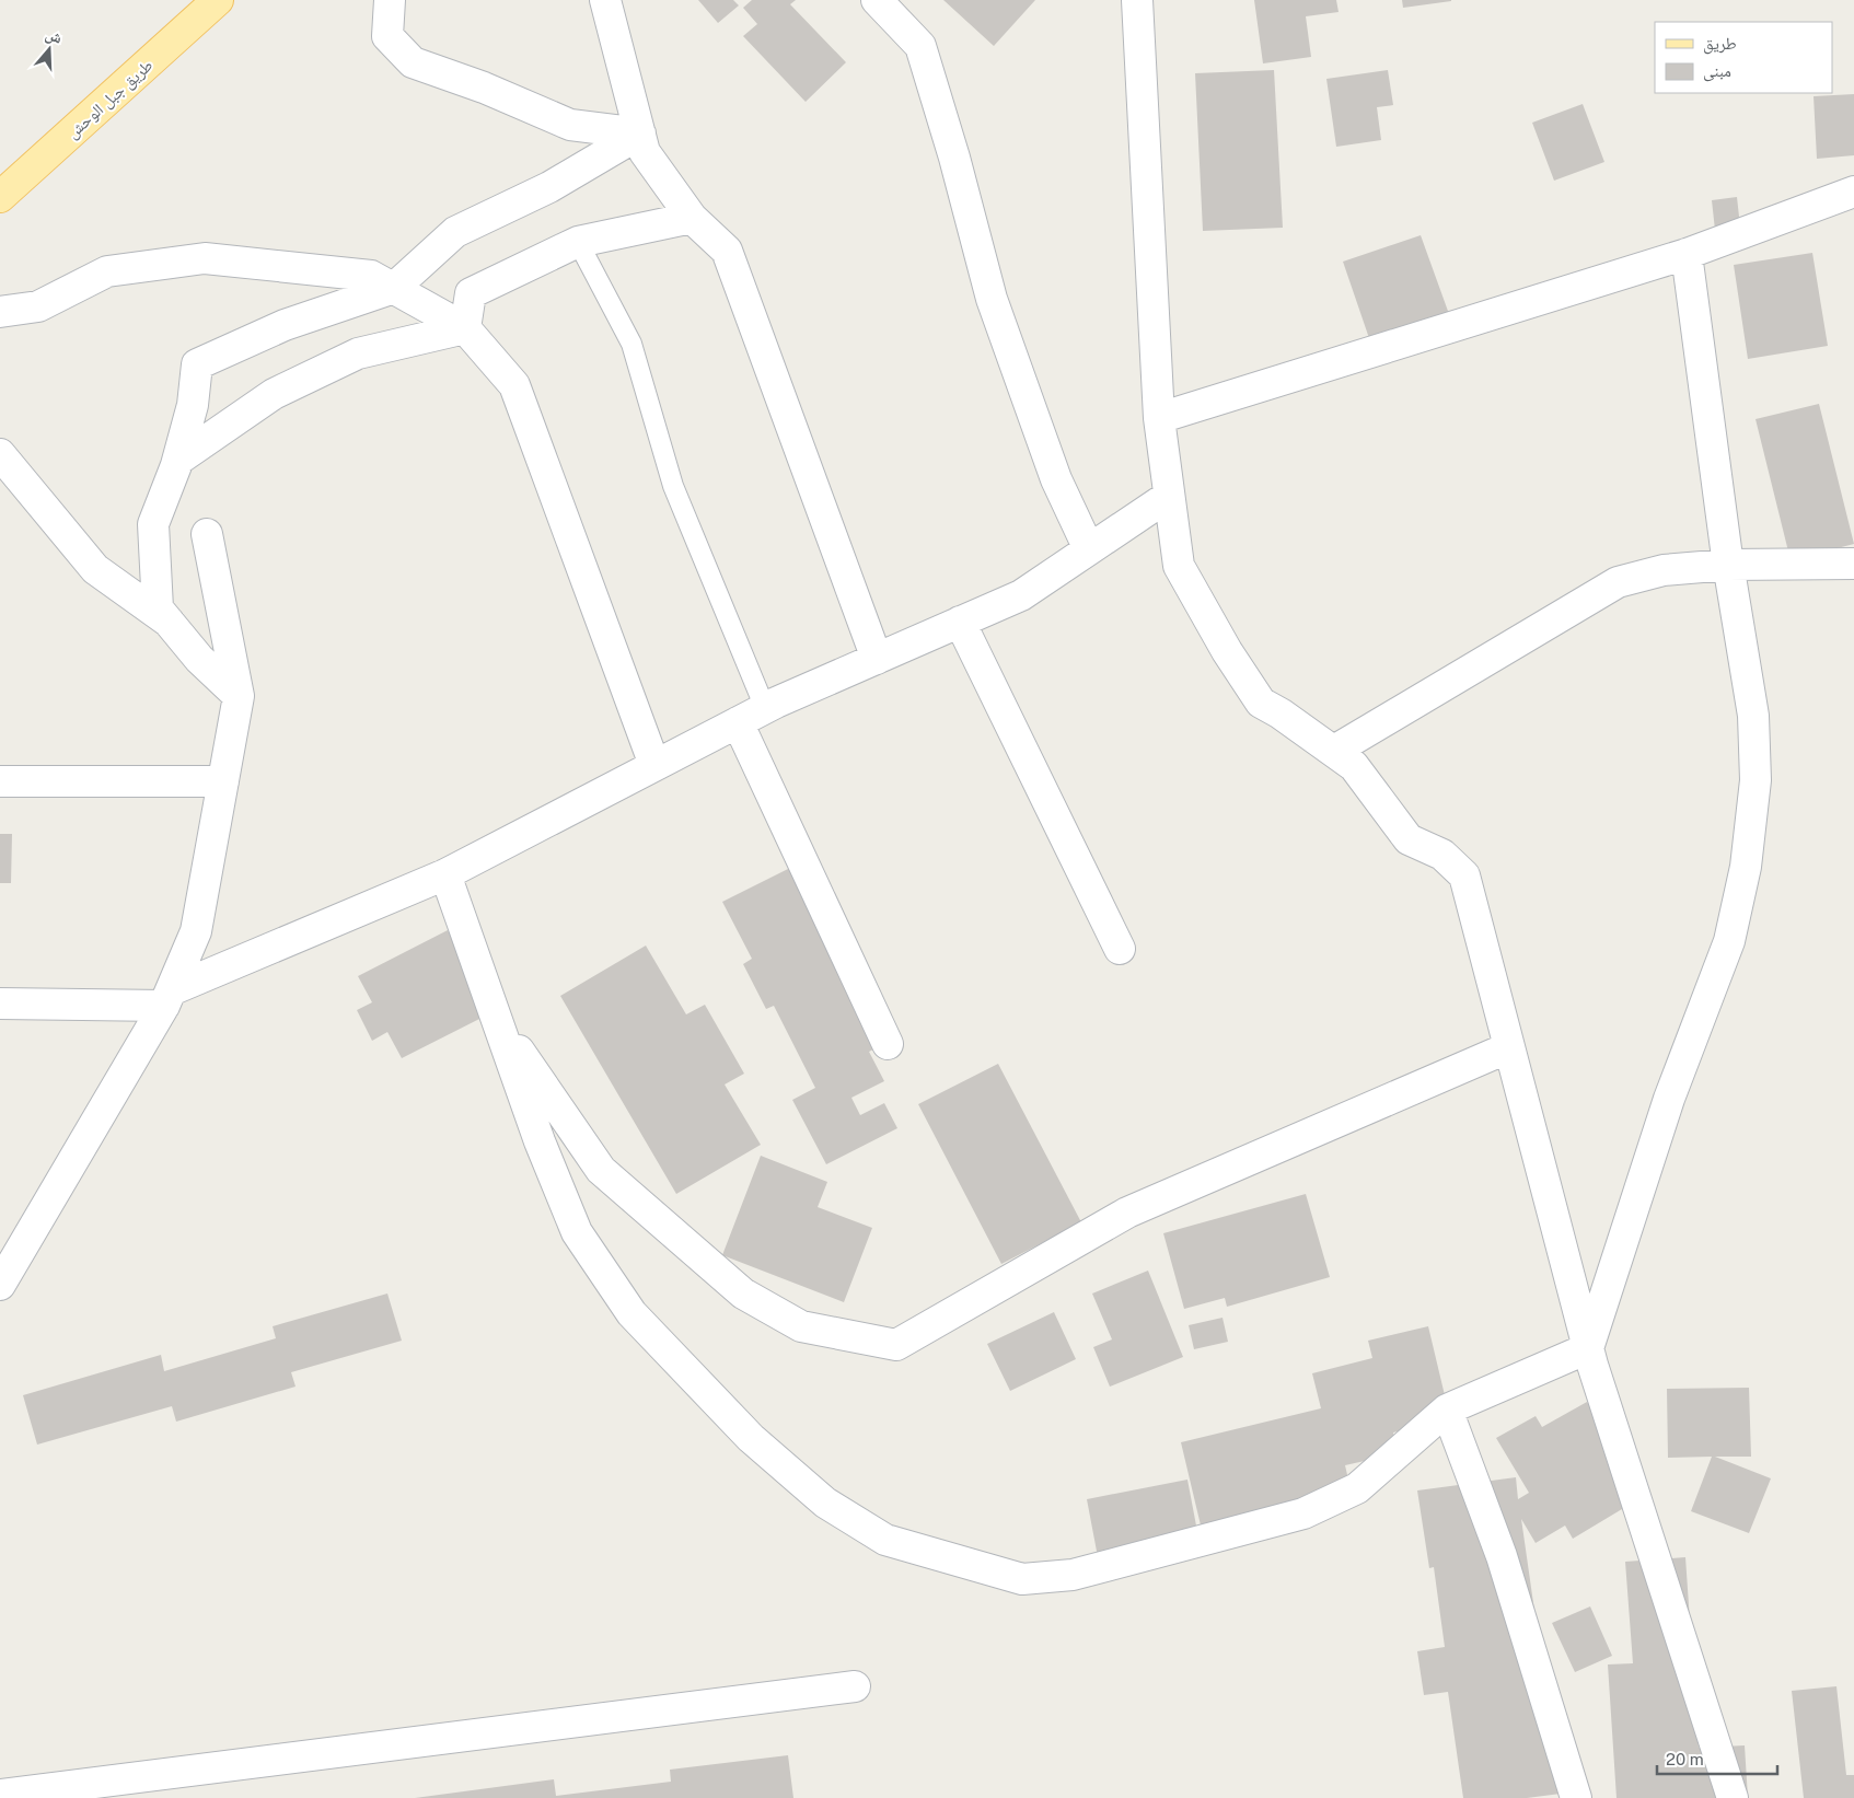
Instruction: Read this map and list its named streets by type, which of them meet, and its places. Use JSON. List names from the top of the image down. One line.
{"streets":{"main road":["طريق جبل الوحش"]},"legend":["طريق","مبنى"],"scale_bar":"20 m","north":"top"}
